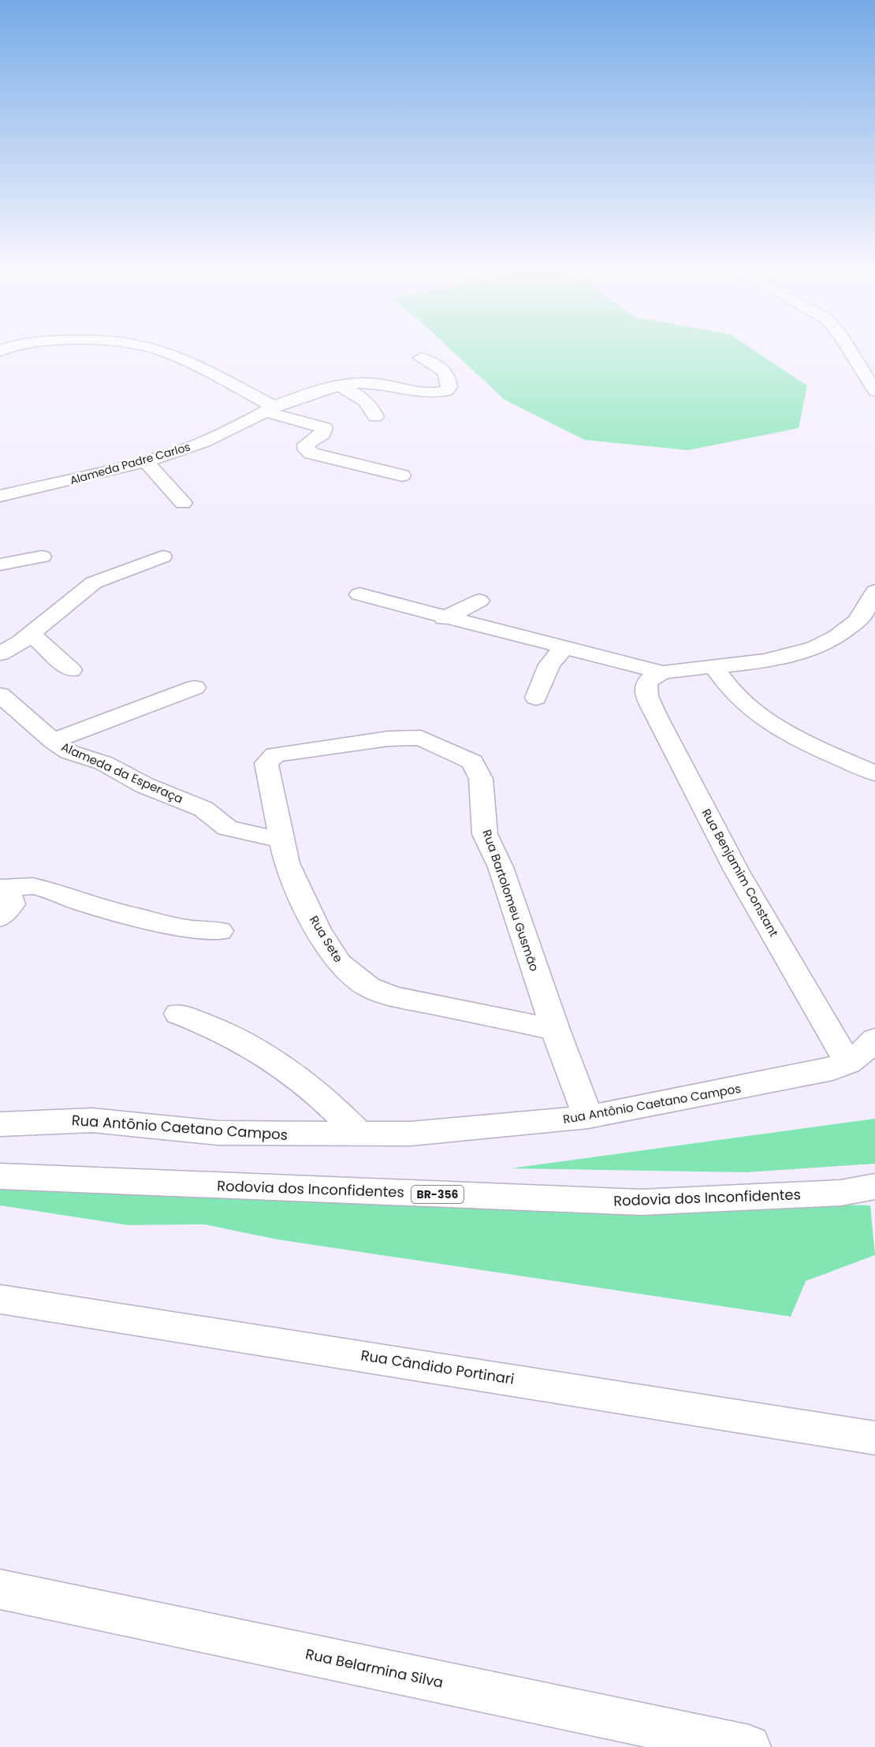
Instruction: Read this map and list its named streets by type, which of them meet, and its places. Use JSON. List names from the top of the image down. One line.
{"streets":{"street":["Alameda Padre Carlos","Alameda da Esperaça","Rua Benjamim Constant","Rua Bartolomeu Gusmão","Rua Sete","Rua Antônio Caetano Campos","Rodovia dos Inconfidentes","BR-356","Rua Cândido Portinari","Rua Belarmina Silva"]},"crossings":[["Alameda da Esperaça","Rua Sete"],["Rua Benjamim Constant","Rua Antônio Caetano Campos"],["Rua Bartolomeu Gusmão","Rua Sete"],["Rua Bartolomeu Gusmão","Rua Antônio Caetano Campos"]]}
